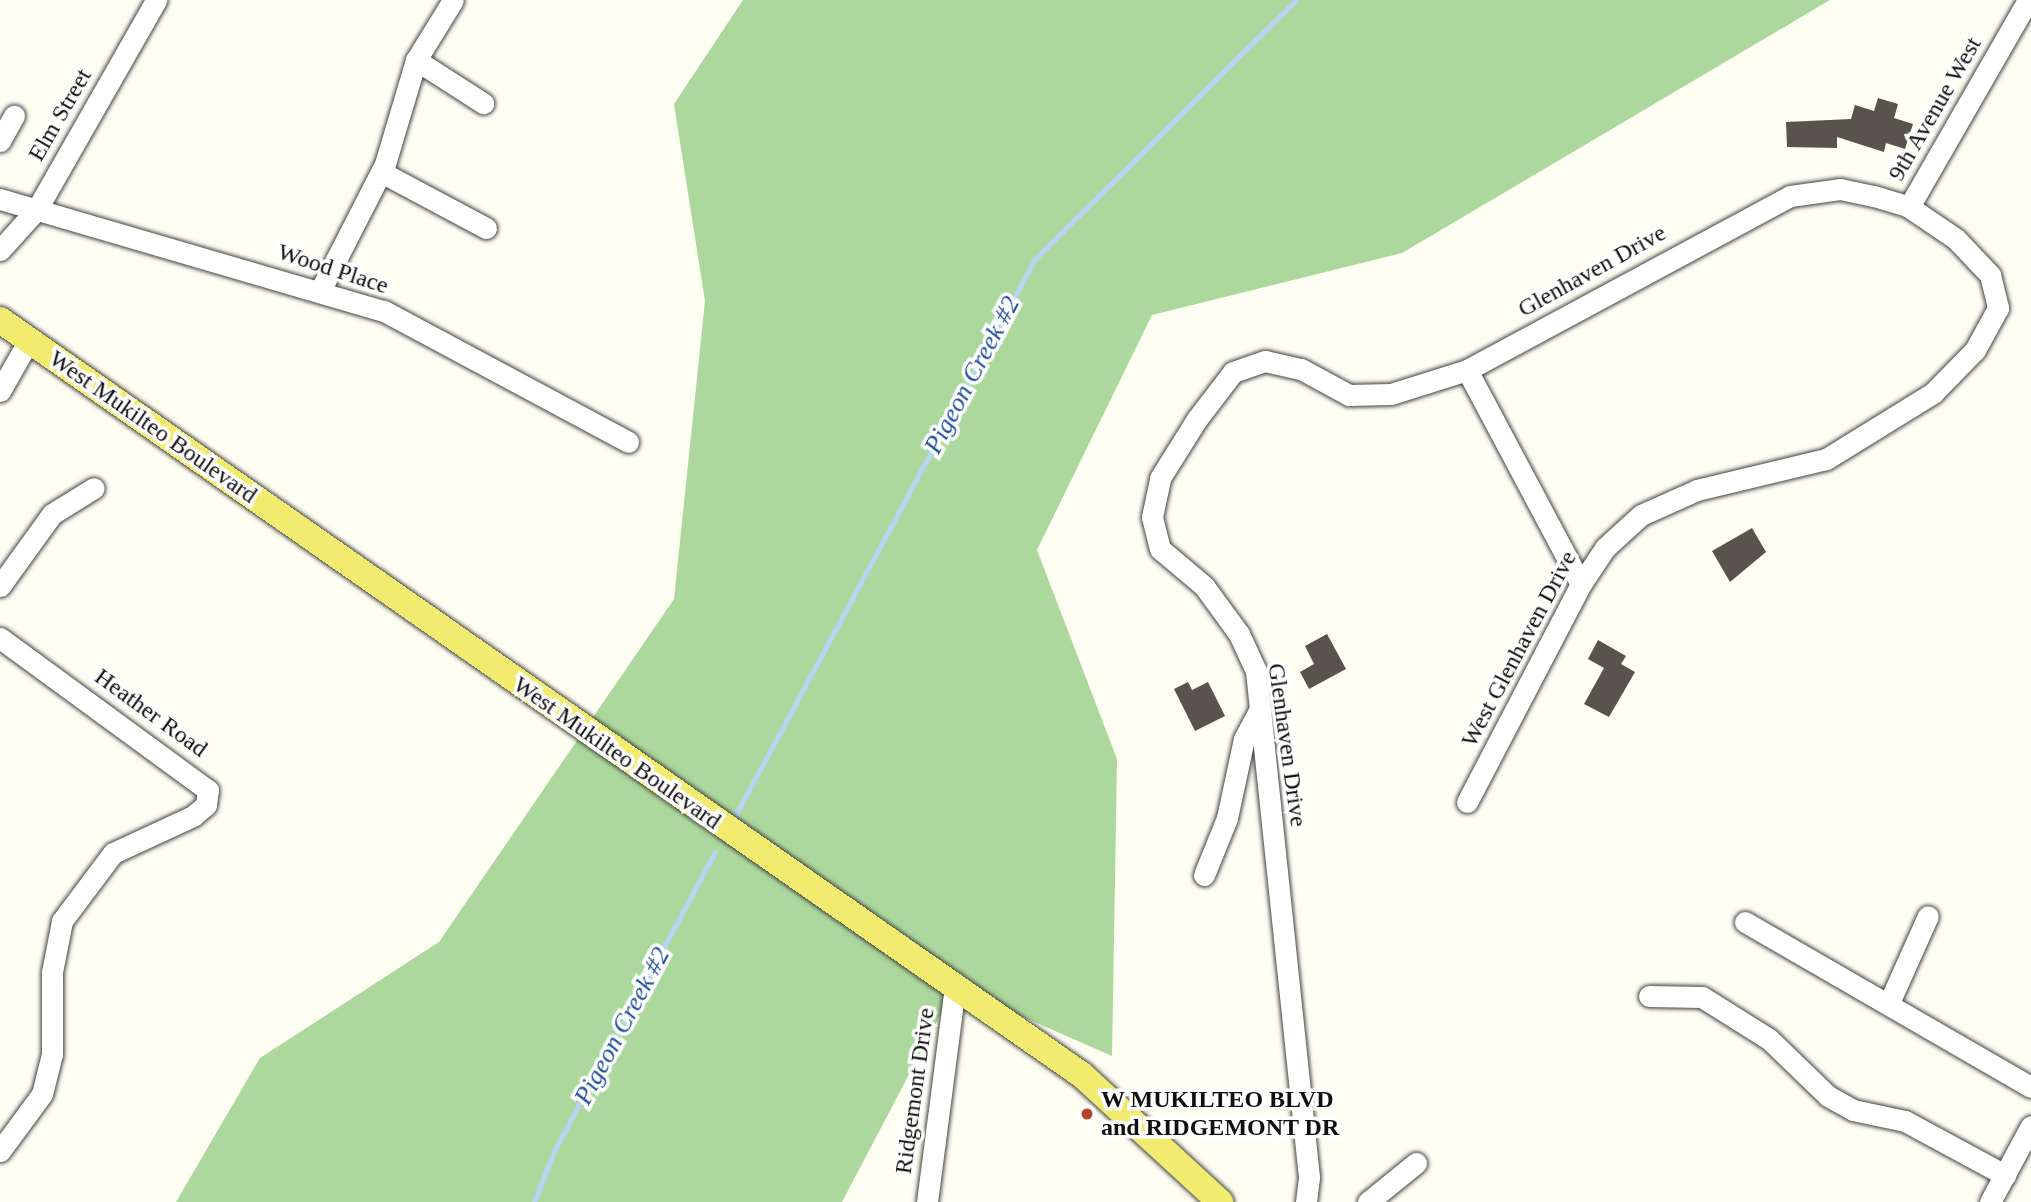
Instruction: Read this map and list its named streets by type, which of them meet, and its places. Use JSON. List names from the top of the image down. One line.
{"streets":{"main road":["West Mukilteo Boulevard"],"street":["9th Avenue West","Elm Street","Wood Place","Glenhaven Drive","West Glenhaven Drive","Heather Road","Ridgemont Drive"]},"crossings":[["9th Avenue West","Glenhaven Drive"],["9th Avenue West","West Glenhaven Drive"],["Elm Street","Wood Place"],["Glenhaven Drive","West Glenhaven Drive"],["West Mukilteo Boulevard","Ridgemont Drive"]],"water":["Pigeon Creek #2"],"places":["W MUKILTEO BLVD and RIDGEMONT DR"]}
